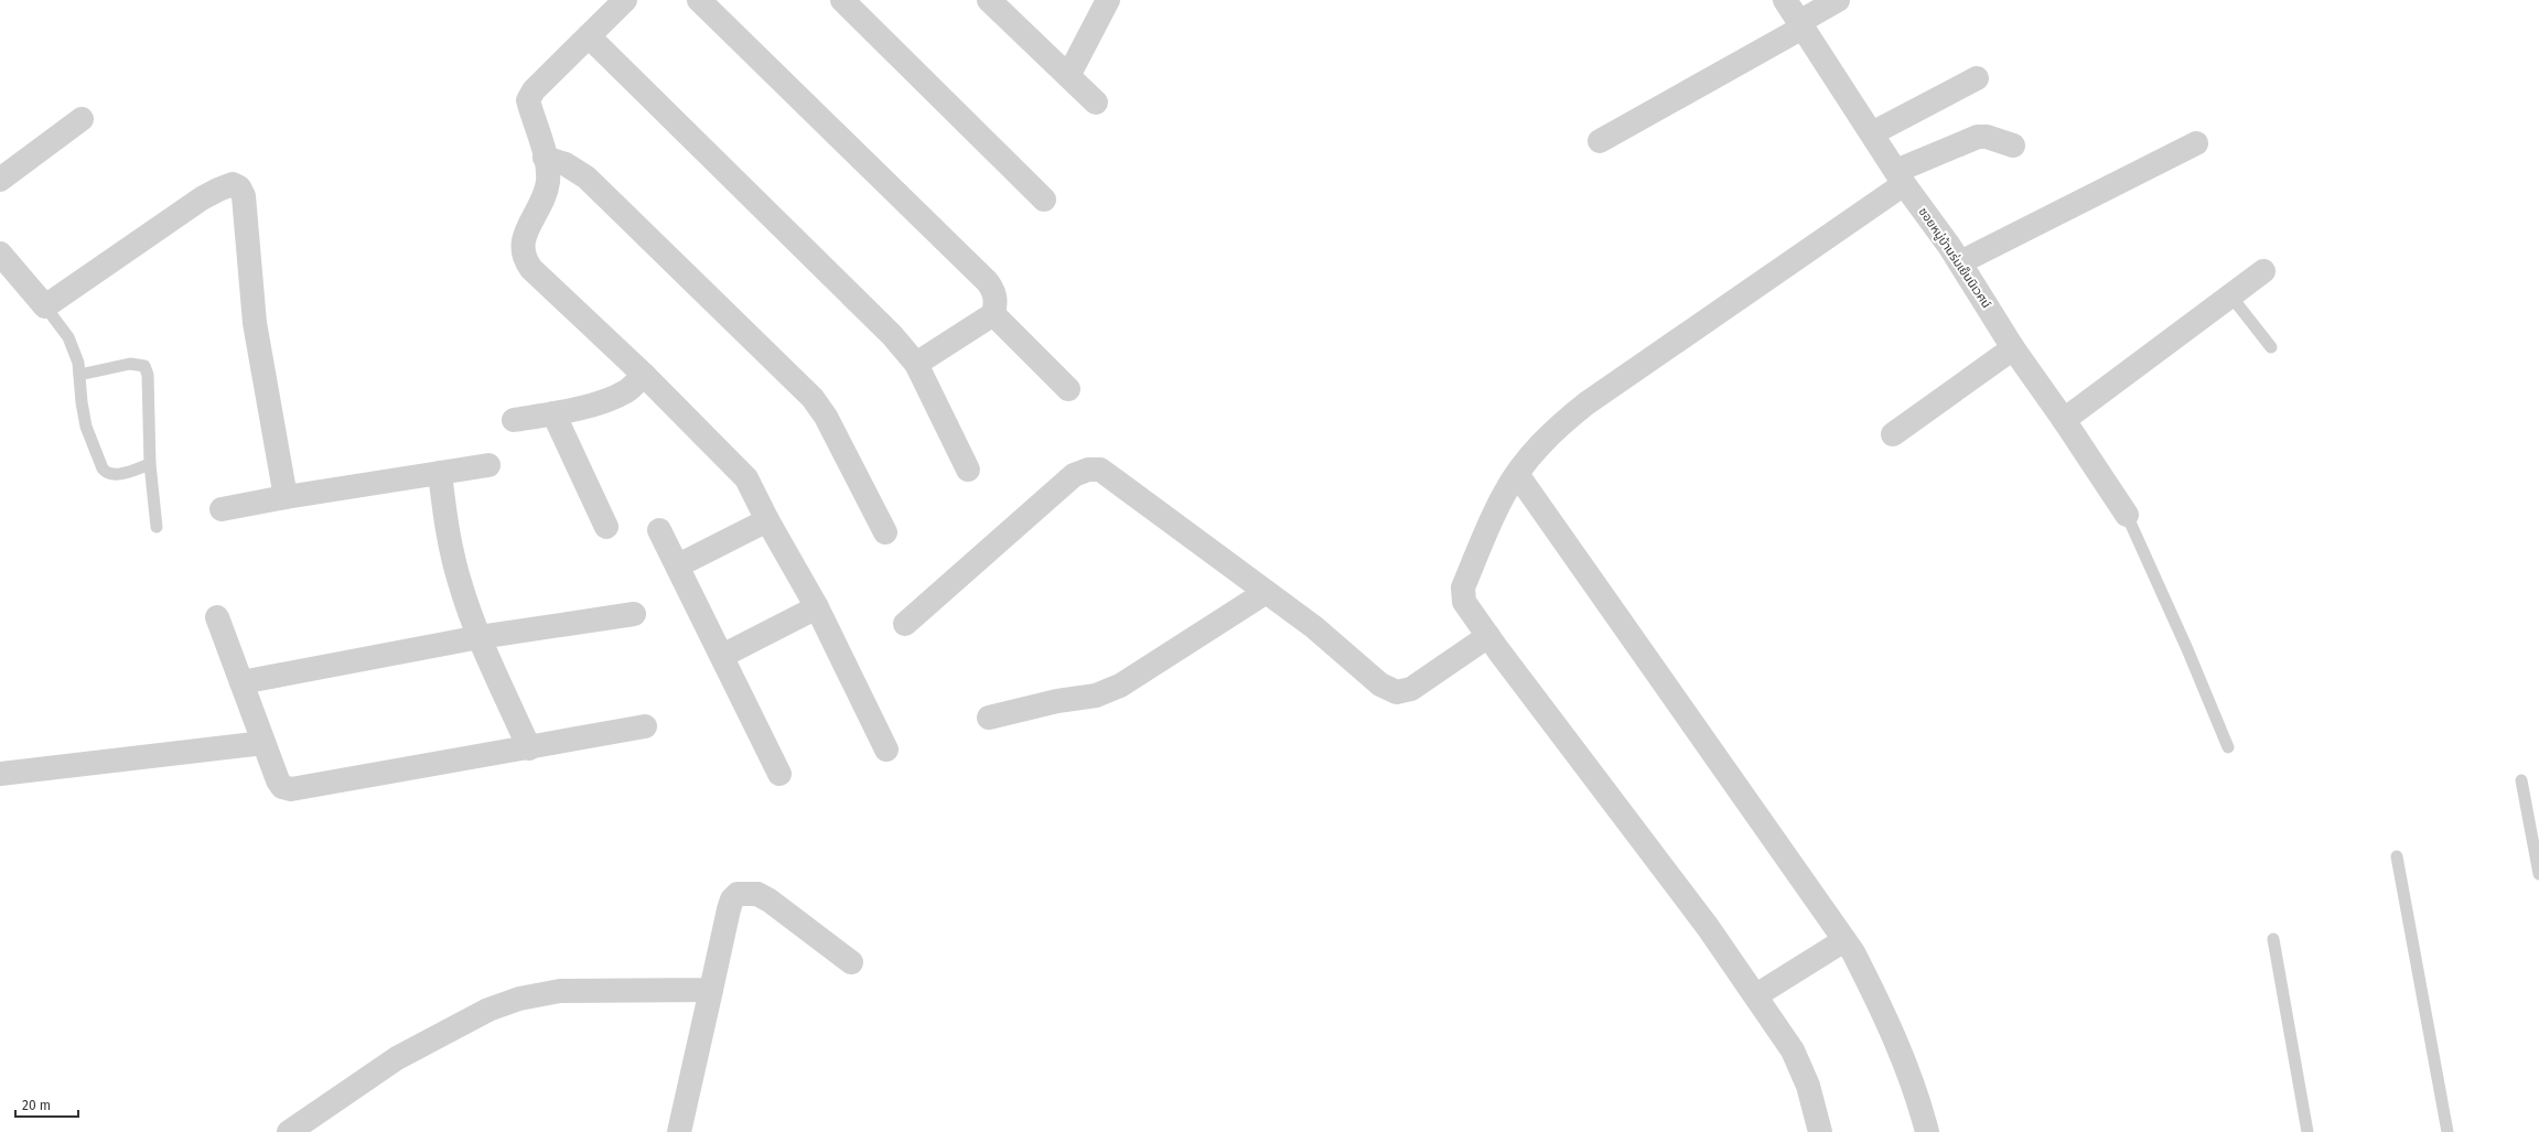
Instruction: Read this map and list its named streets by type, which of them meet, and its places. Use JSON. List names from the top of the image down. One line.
{"streets":{"street":["ซอยหมู่บ้านร่มเย็นนิเวศน์"]},"scale_bar":"20 m"}
